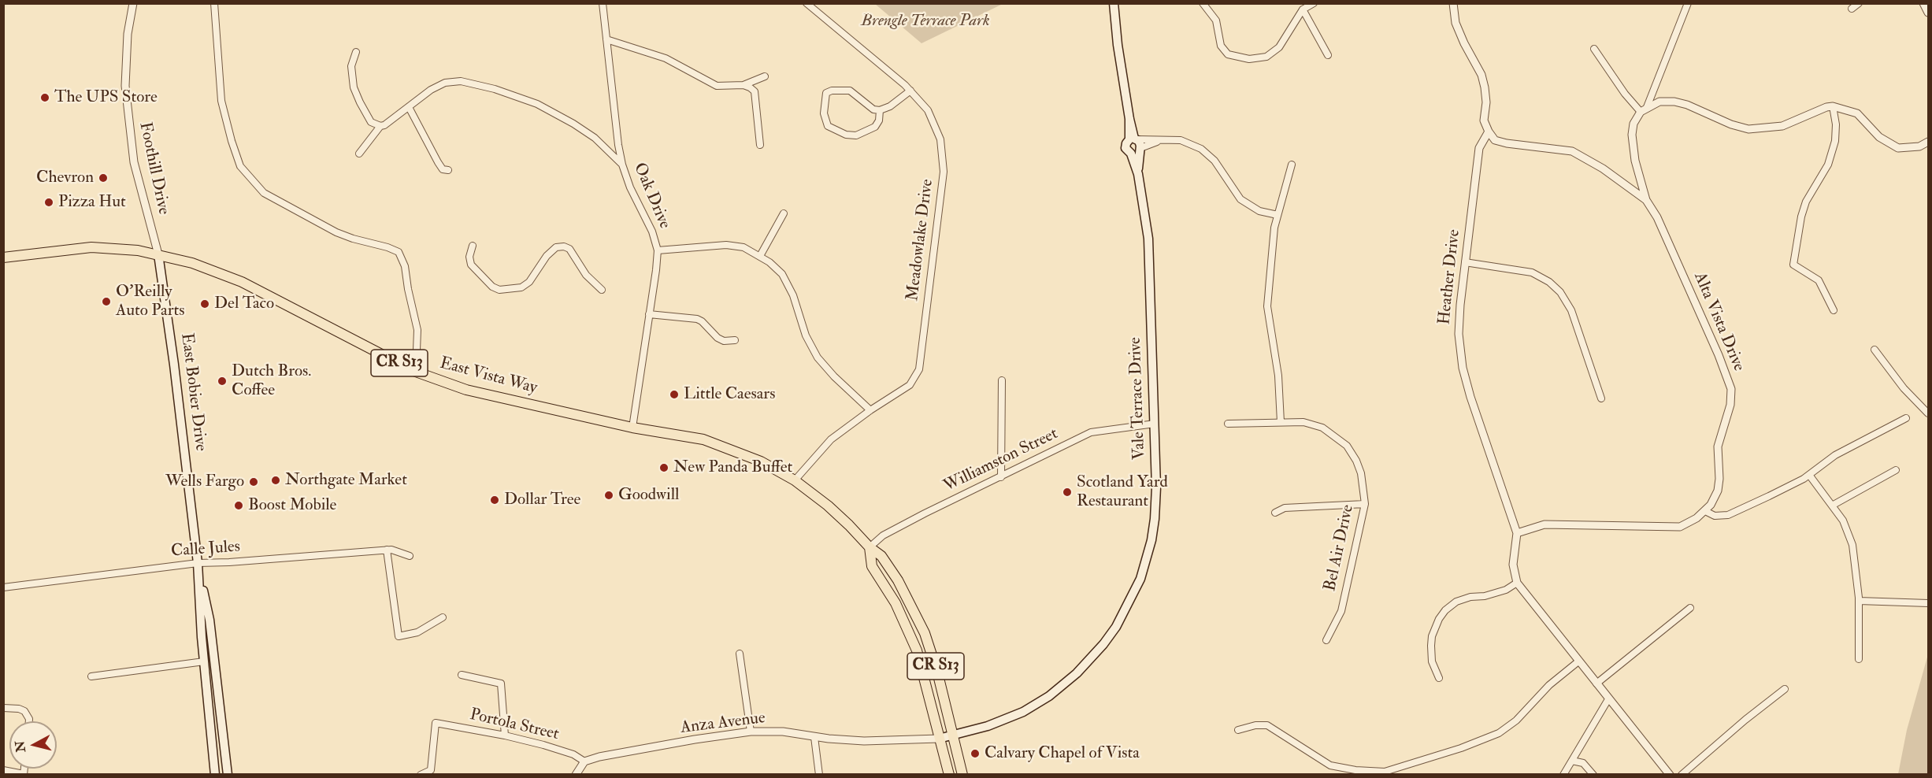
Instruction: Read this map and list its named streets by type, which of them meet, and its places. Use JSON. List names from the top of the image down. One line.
{"streets":{"main road":["CR S13","East Vista Way","East Bobier Drive","Vale Terrace Drive"],"street":["Foothill Drive","Oak Drive","Meadowlake Drive","Heather Drive","Alta Vista Drive","Williamston Street","Bel Air Drive","Calle Jules","Anza Avenue","Portola Street"]},"crossings":[["Foothill Drive","East Vista Way"],["Foothill Drive","East Bobier Drive"],["Oak Drive","East Vista Way"],["Meadowlake Drive","East Vista Way"],["Heather Drive","Alta Vista Drive"],["CR S13","East Vista Way"],["CR S13","Vale Terrace Drive"],["CR S13","Williamston Street"],["CR S13","Anza Avenue"],["East Vista Way","East Bobier Drive"],["East Vista Way","Vale Terrace Drive"],["East Vista Way","Williamston Street"],["East Bobier Drive","Calle Jules"],["Vale Terrace Drive","Williamston Street"],["Vale Terrace Drive","Anza Avenue"],["Anza Avenue","Portola Street"]],"parks":["Brengle Terrace Park"],"places":["The UPS Store","Chevron","Pizza Hut","O'Reilly Auto Parts","Del Taco","Dutch Bros. Coffee","Little Caesars","New Panda Buffet","Northgate Market","Wells Fargo","Scotland Yard Restaurant","Goodwill","Dollar Tree","Boost Mobile","Calvary Chapel of Vista"],"north":"left"}
